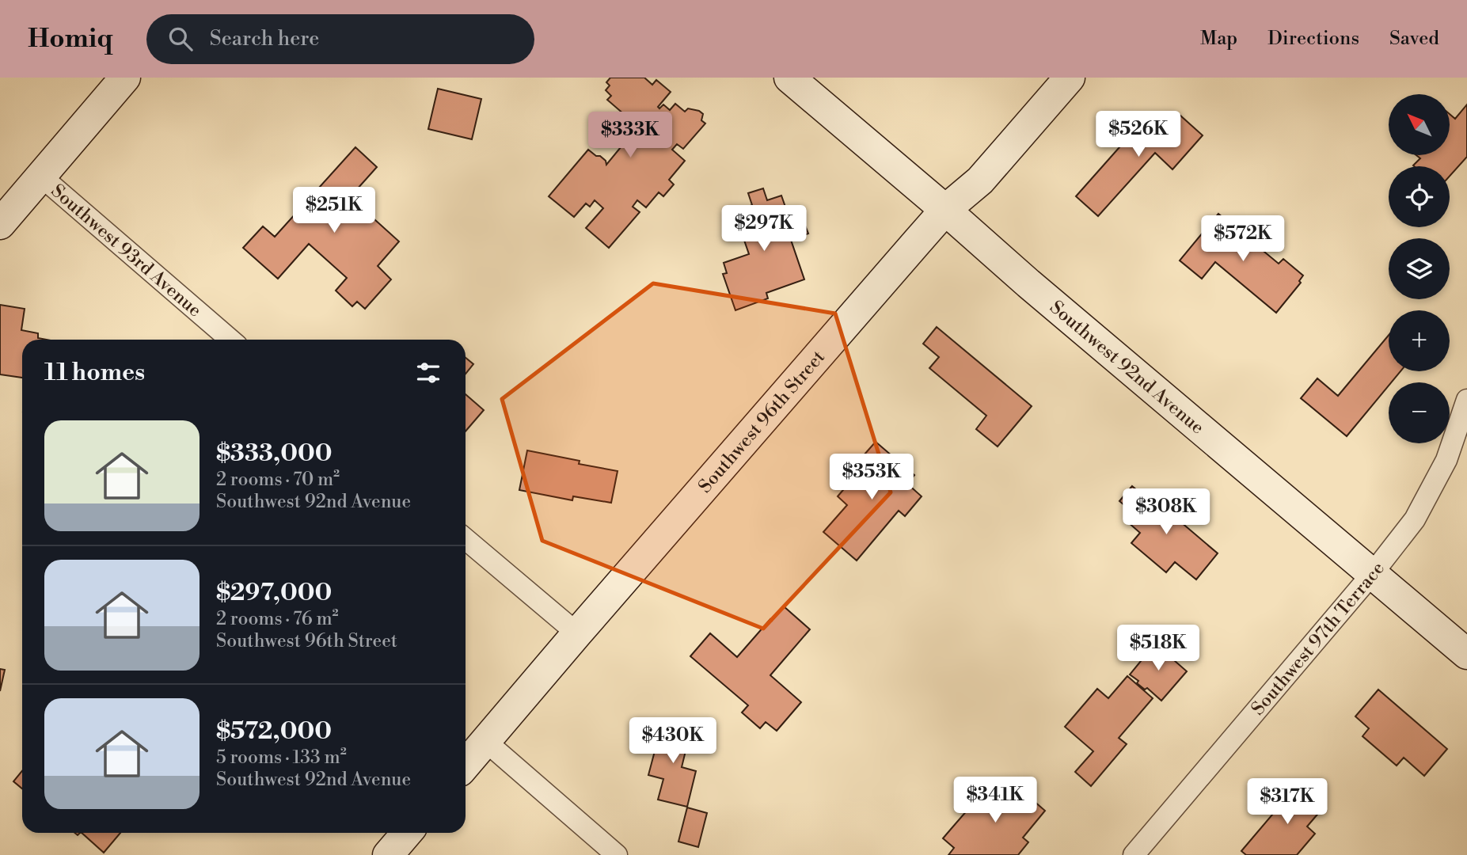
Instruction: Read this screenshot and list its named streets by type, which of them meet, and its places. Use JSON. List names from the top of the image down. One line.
{"streets":{"street":["Southwest 93rd Avenue","Southwest 92nd Avenue","Southwest 96th Street","Southwest 97th Terrace"]},"crossings":[["Southwest 92nd Avenue","Southwest 96th Street"],["Southwest 92nd Avenue","Southwest 97th Terrace"]],"north":"top left","page":{"header":"Homiq","search":"Search here","nav":["Map","Directions","Saved"],"map_buttons":["+","−"],"price":["$526K","$333K","$251K","$297K","$572K","$353K","$308K","$518K","$430K","$341K","$317K"],"heading":"11 homes","list":[{"name":"$333,000","note":"2 rooms · 70 m² · Southwest 92nd Avenue"},{"name":"$297,000","note":"2 rooms · 76 m² · Southwest 96th Street"},{"name":"$572,000","note":"5 rooms · 133 m² · Southwest 92nd Avenue"}]}}
